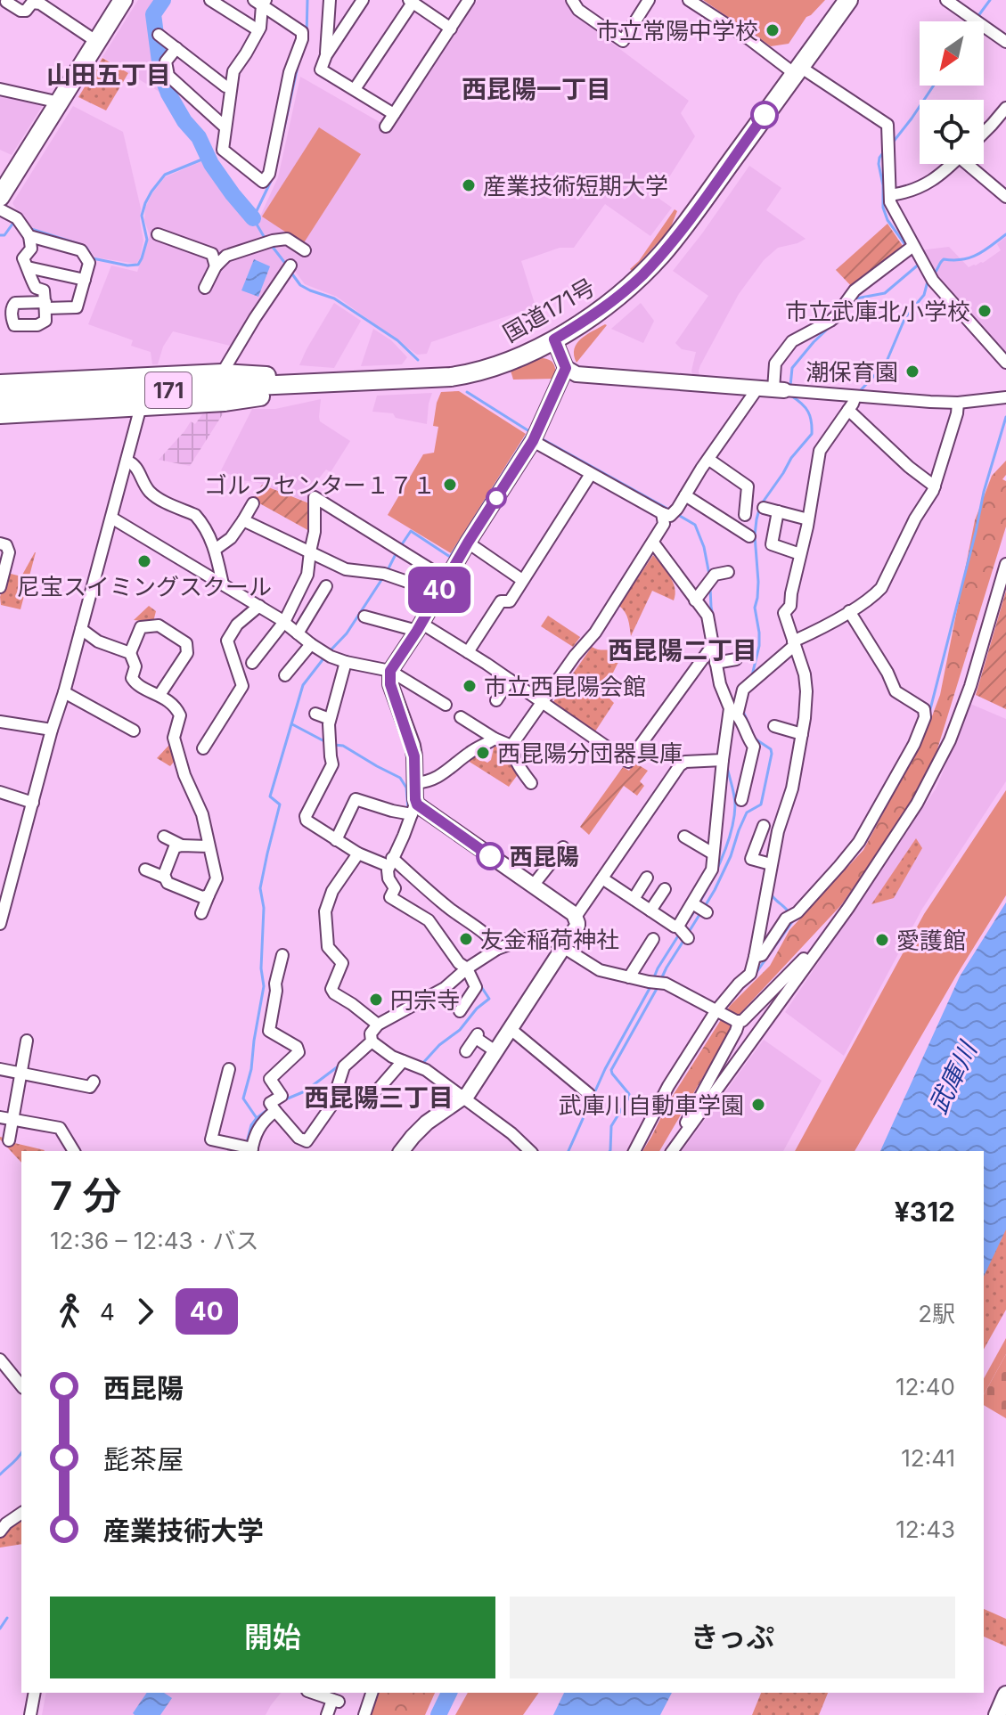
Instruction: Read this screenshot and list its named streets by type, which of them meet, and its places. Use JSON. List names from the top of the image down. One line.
{"streets":{"main road":["国道171号","171"]},"districts":["山田五丁目","西昆陽一丁目","西昆陽二丁目","西昆陽三丁目"],"water":["武庫川"],"places":["市立常陽中学校","産業技術短期大学","市立武庫北小学校","潮保育園","ゴルフセンター１７１","尼宝スイミングスクール","市立西昆陽会館","西昆陽分団器具庫","西昆陽","友金稲荷神社","愛護館","円宗寺","武庫川自動車学園"],"lines":["bus line 40"],"north":"bottom left","page":{"on_map":"40","heading":["7 分","12:36 – 12:43 · バス","¥312"],"legs":["4","40","2駅"],"list":[{"name":"西昆陽","value":"12:40"},{"name":"髭茶屋","value":"12:41"},{"name":"産業技術大学","value":"12:43"}],"buttons":["開始","きっぷ"]}}
